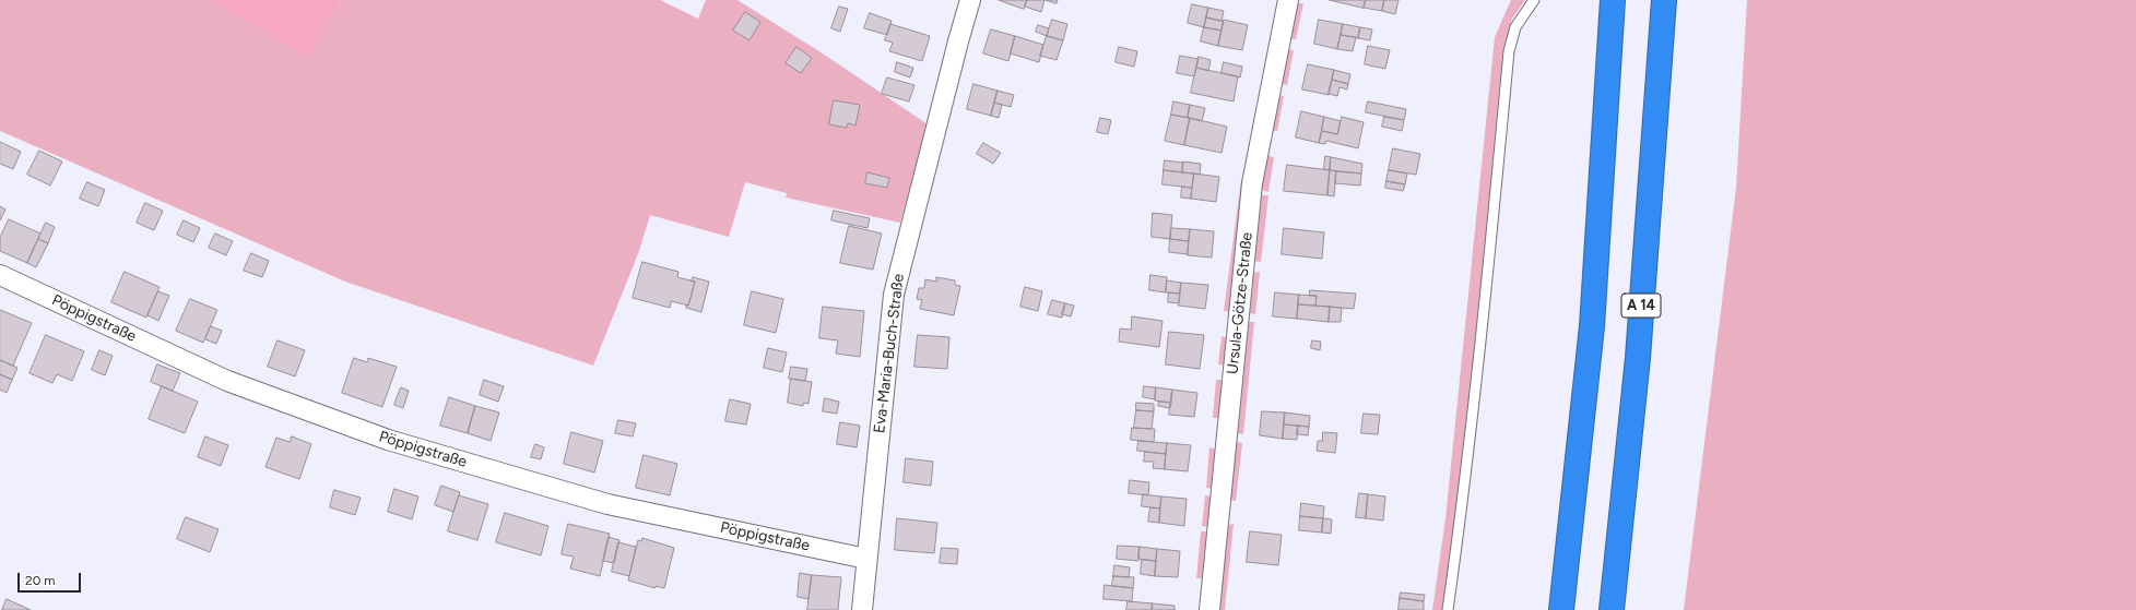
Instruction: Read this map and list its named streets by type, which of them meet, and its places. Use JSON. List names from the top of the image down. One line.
{"streets":{"highway":["A 14"],"street":["Ursula-Götze-Straße","Pöppigstraße","Eva-Maria-Buch-Straße"]},"crossings":[["Pöppigstraße","Eva-Maria-Buch-Straße"]],"scale_bar":"20 m"}
